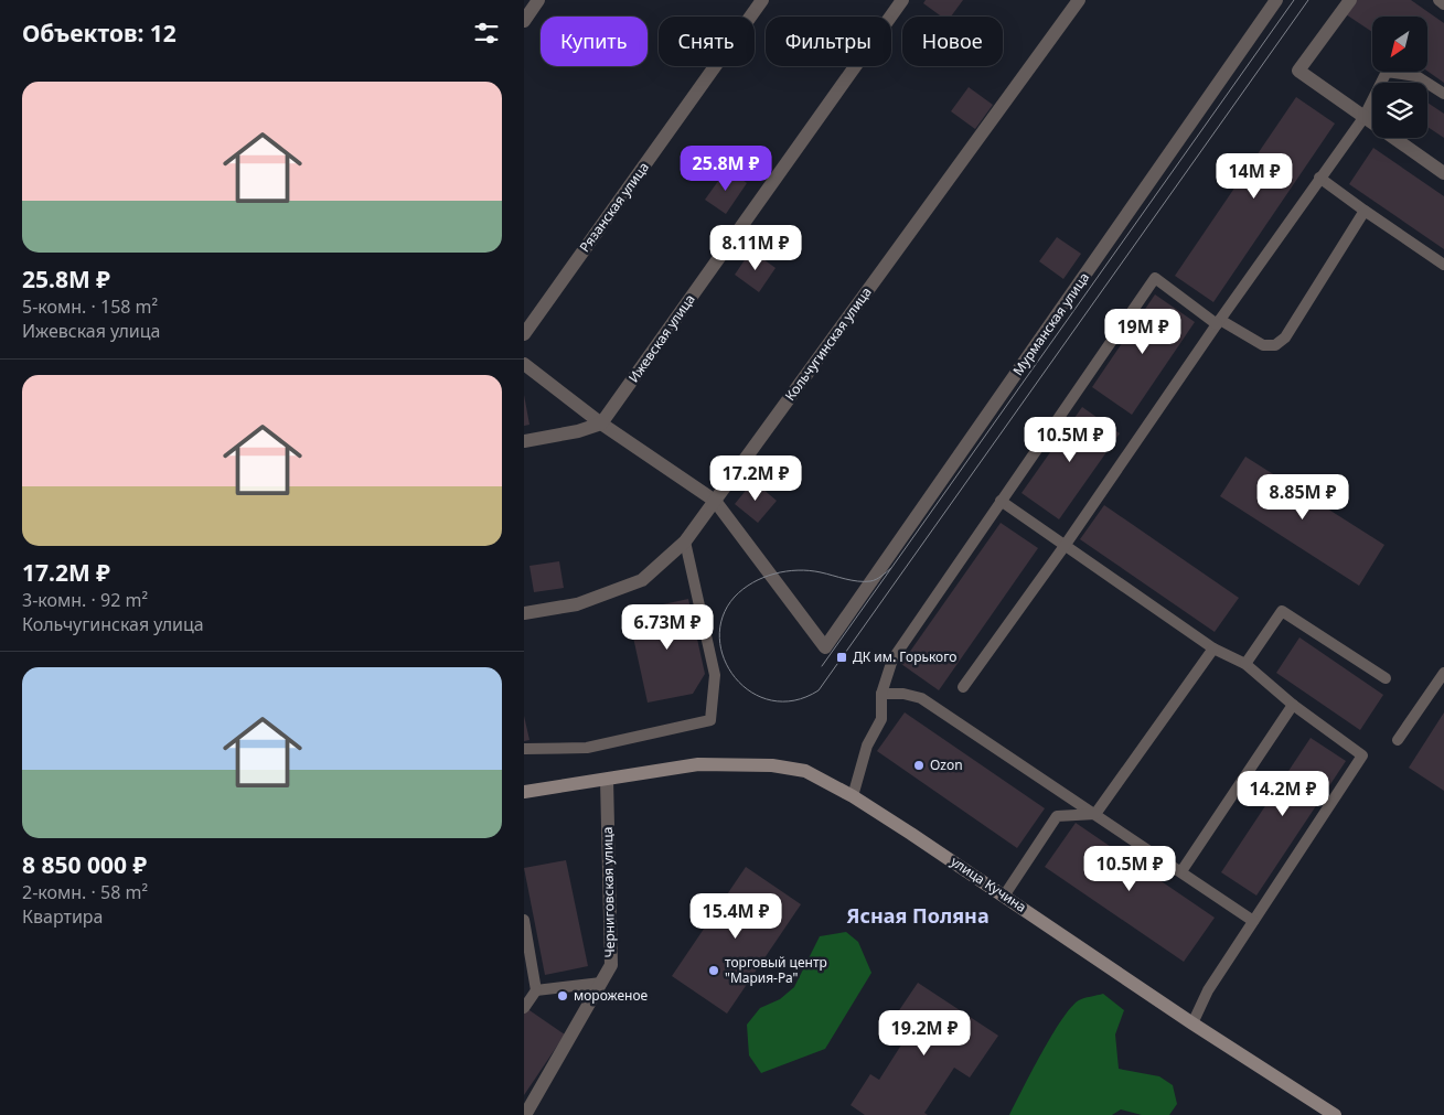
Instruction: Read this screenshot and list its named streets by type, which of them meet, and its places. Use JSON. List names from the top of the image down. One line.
{"streets":{"main road":["улица Кучина"],"street":["Рязанская улица","Мурманская улица","Ижевская улица","Кольчугинская улица","Черниговская улица"]},"crossings":[["Мурманская улица","Кольчугинская улица"],["улица Кучина","Черниговская улица"]],"districts":["Ясная Поляна"],"places":{"transit":["ДК им. Горького"],"other":["Ozon","торговый центр \"Мария-Ра\"","мороженое"]},"north":"bottom left","page":{"heading":"Объектов: 12","chip":["Купить","Снять","Фильтры","Новое"],"list":[{"name":"25.8M ₽","note":"5-комн. · 158 m² · Ижевская улица"},{"name":"17.2M ₽","note":"3-комн. · 92 m² · Кольчугинская улица"},{"name":"8 850 000 ₽","note":"2-комн. · 58 m² · Квартира"}],"price":["25.8M ₽","14M ₽","8.11M ₽","19M ₽","10.5M ₽","17.2M ₽","8.85M ₽","6.73M ₽","14.2M ₽","10.5M ₽","15.4M ₽","19.2M ₽"]}}
